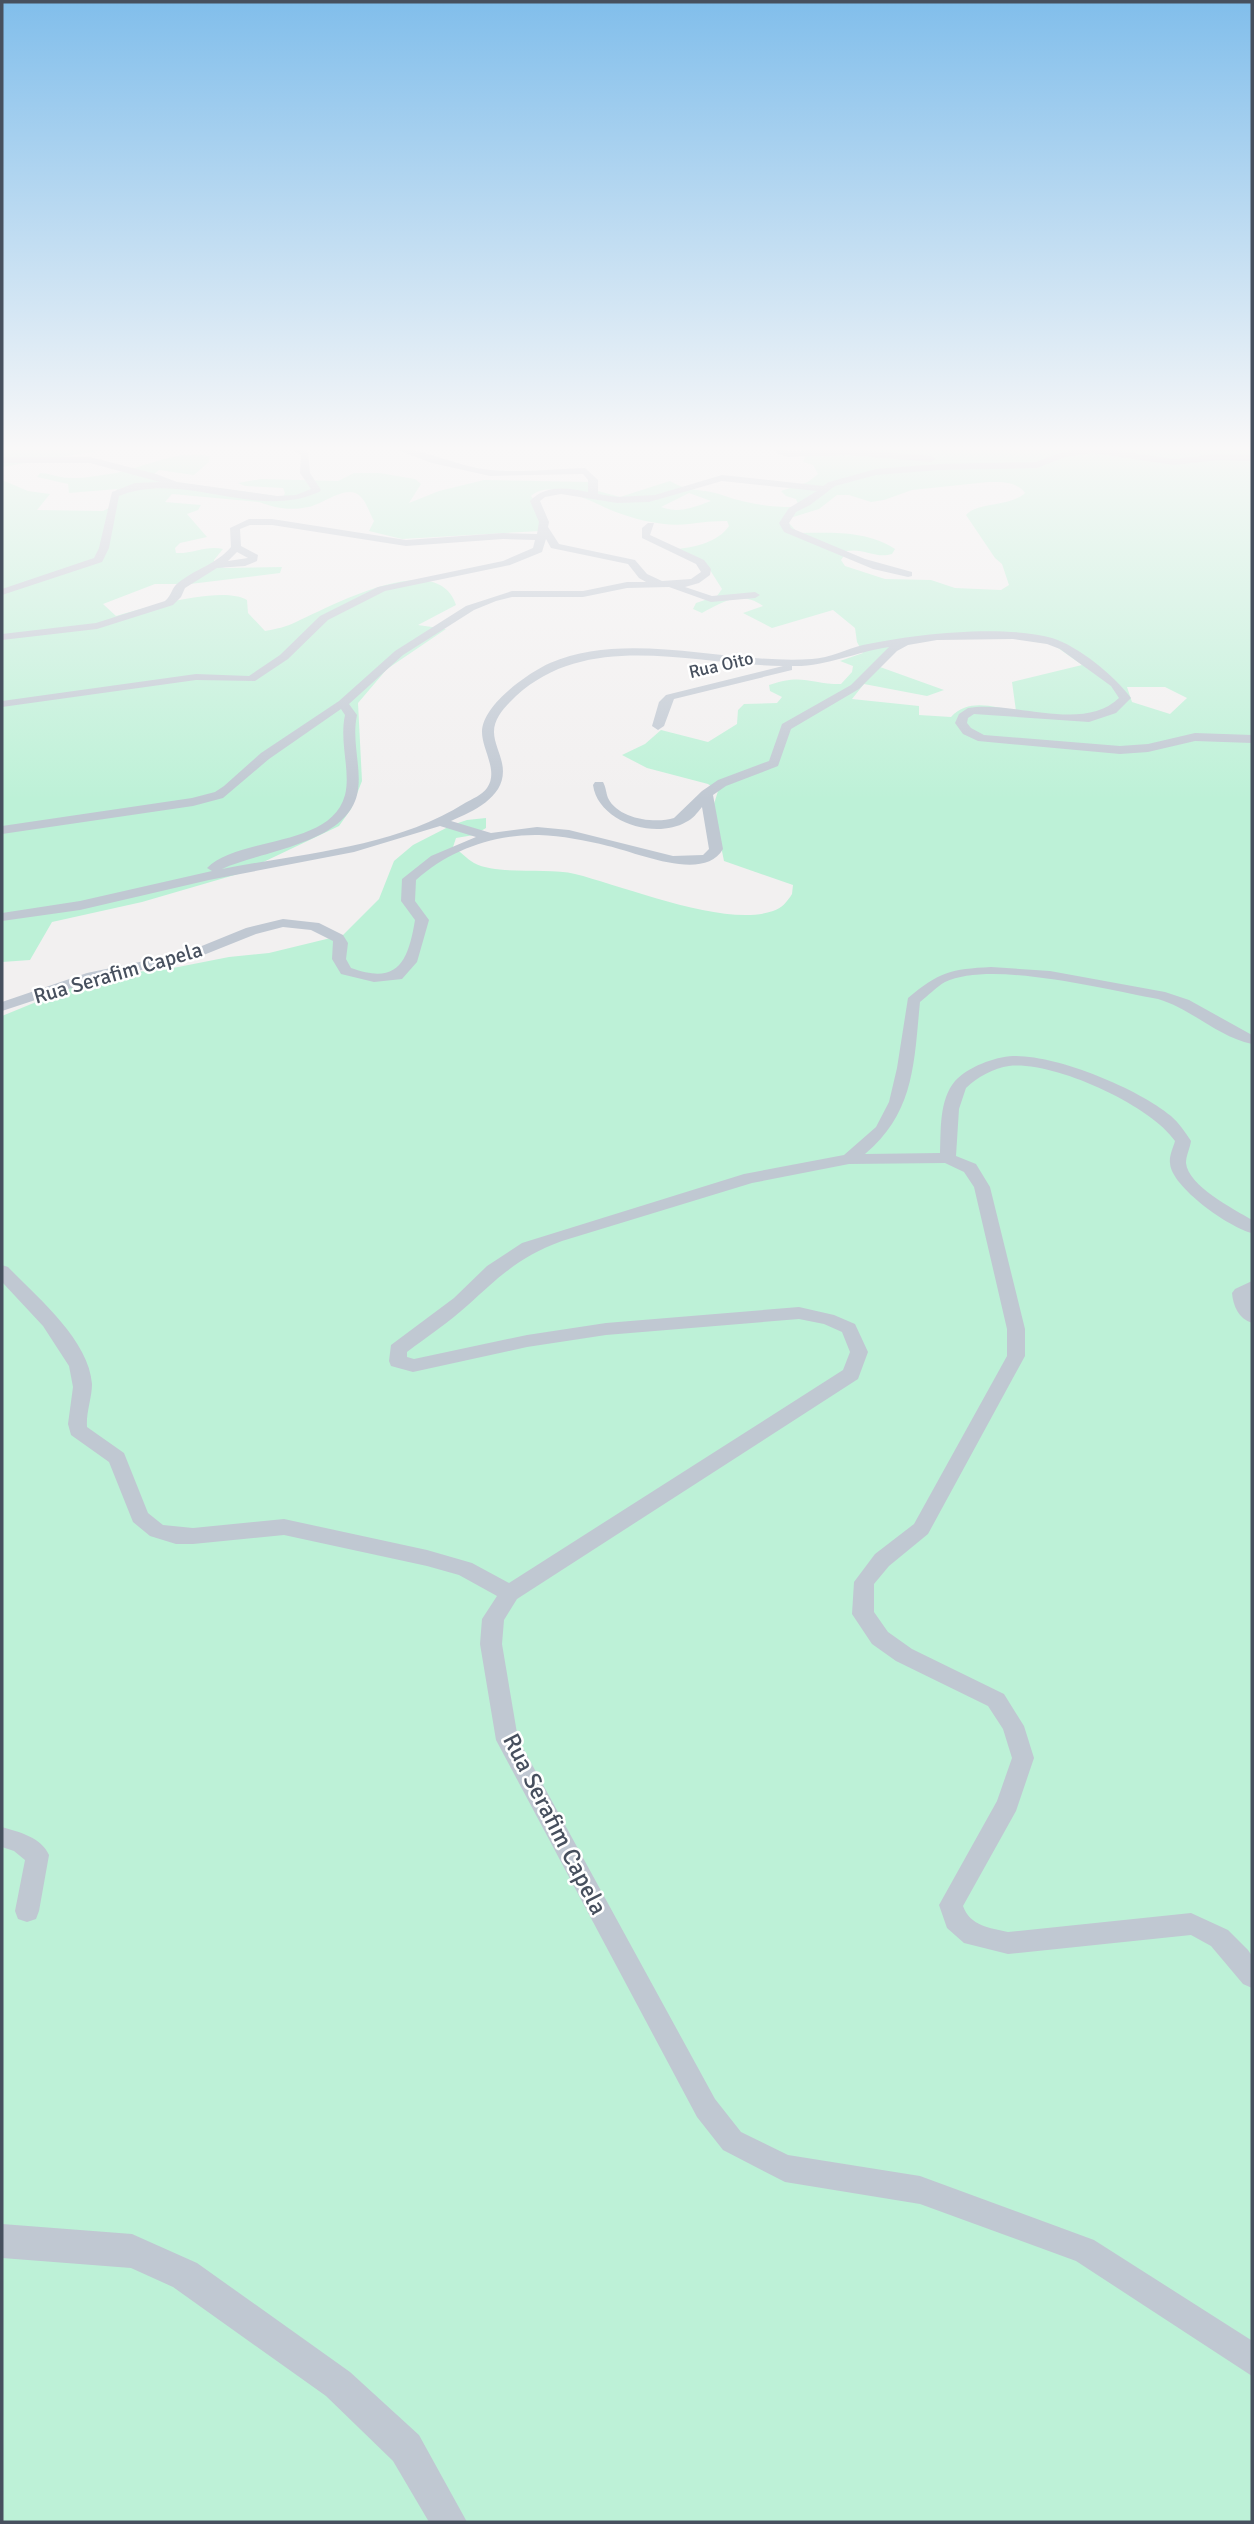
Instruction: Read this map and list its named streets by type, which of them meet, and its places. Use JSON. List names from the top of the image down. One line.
{"streets":{"street":["Rua Oito","Rua Serafim Capela"]}}
